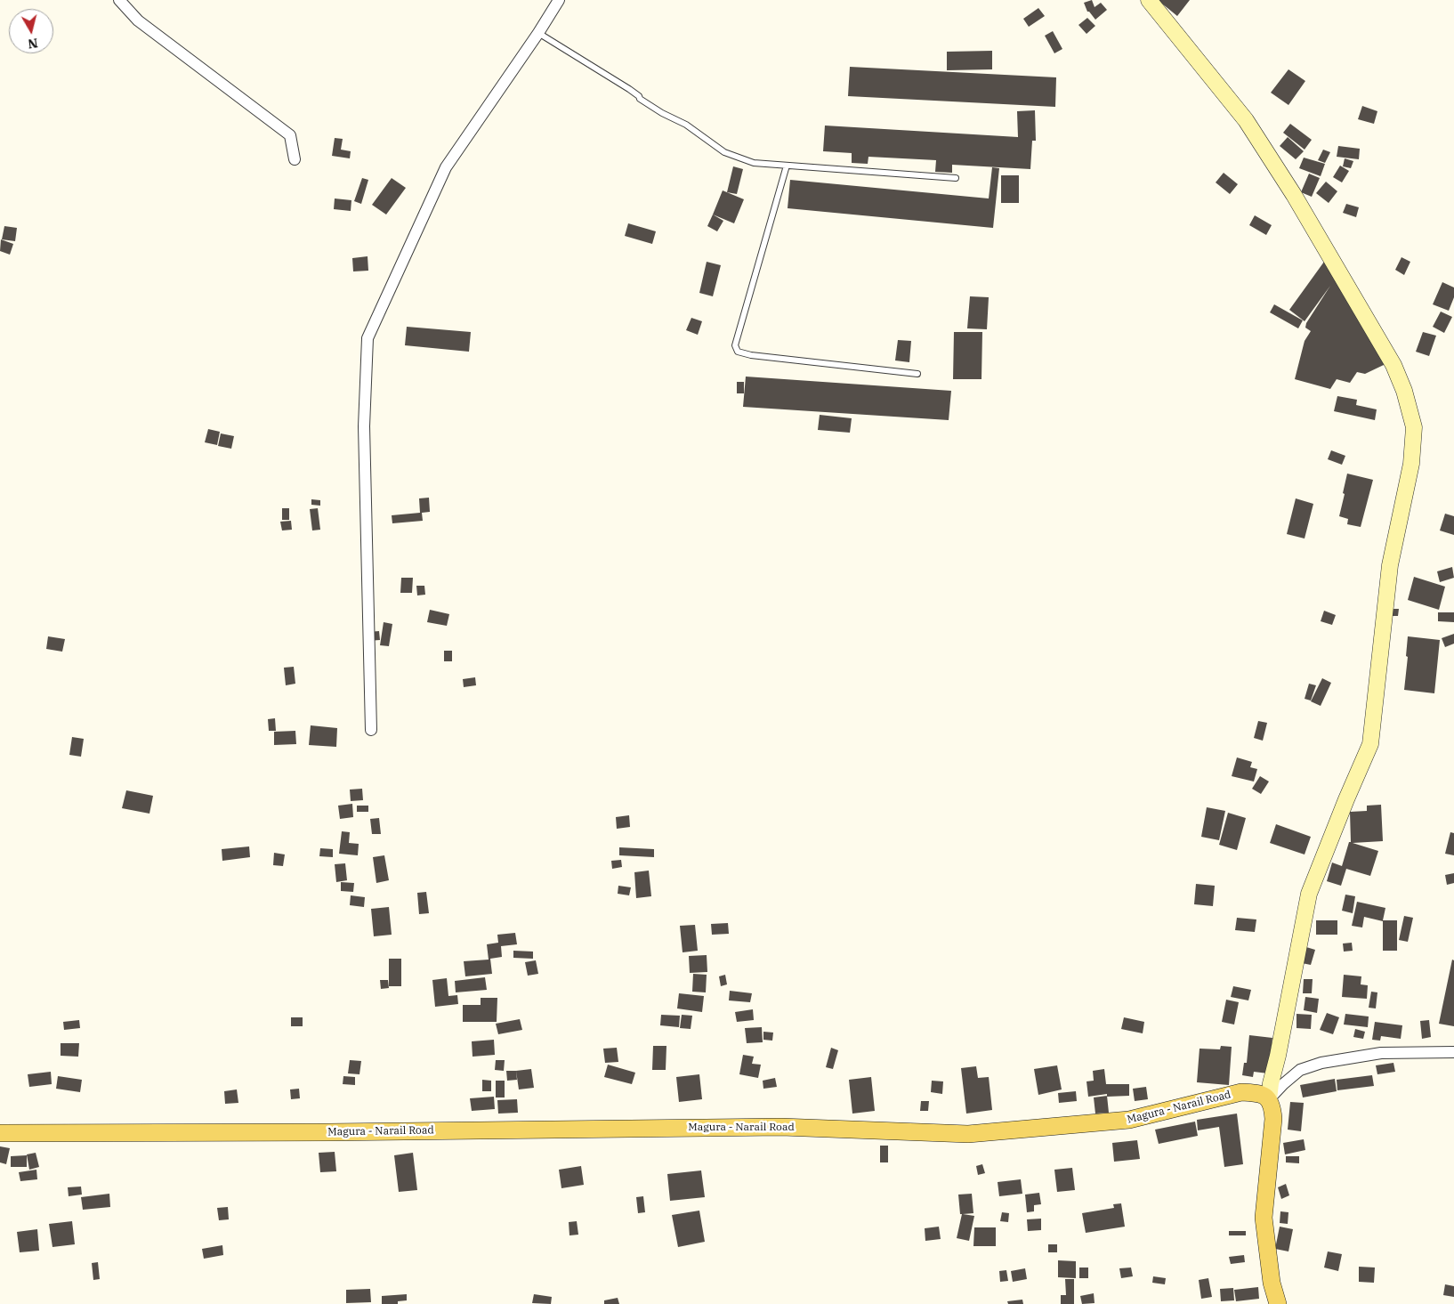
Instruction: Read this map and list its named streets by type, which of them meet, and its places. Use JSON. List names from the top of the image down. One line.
{"streets":{"main road":["Magura - Narail Road"]},"north":"bottom"}
